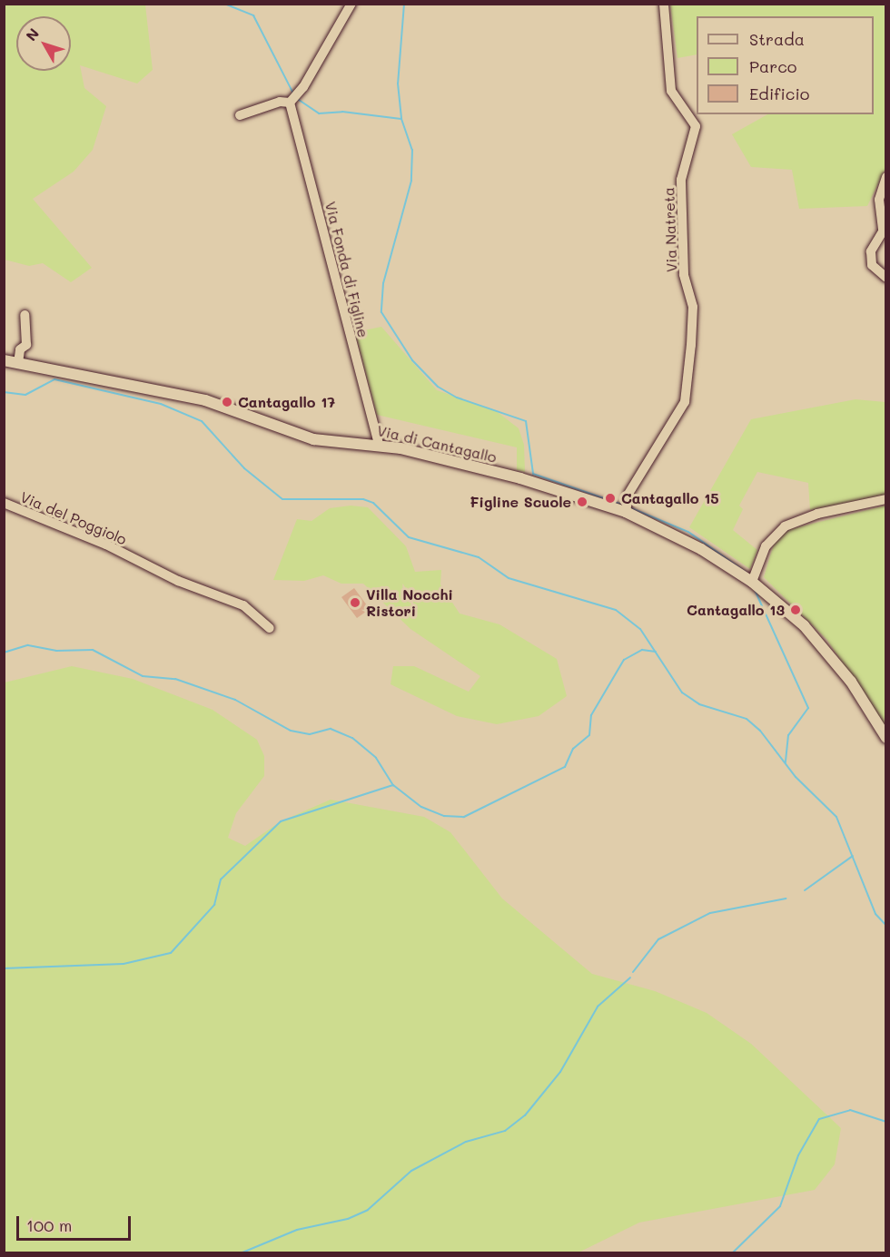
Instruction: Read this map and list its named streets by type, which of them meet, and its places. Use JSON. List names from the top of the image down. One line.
{"streets":{"street":["Via Natreta","Via Fonda di Figline","Via di Cantagallo","Via del Poggiolo"]},"crossings":[["Via Natreta","Via di Cantagallo"],["Via Fonda di Figline","Via di Cantagallo"]],"places":["Cantagallo 17","Cantagallo 15","Figline Scuole","Villa Nocchi Ristori","Cantagallo 13"],"legend":["Strada","Parco","Edificio"],"scale_bar":"100 m","north":"top left"}
